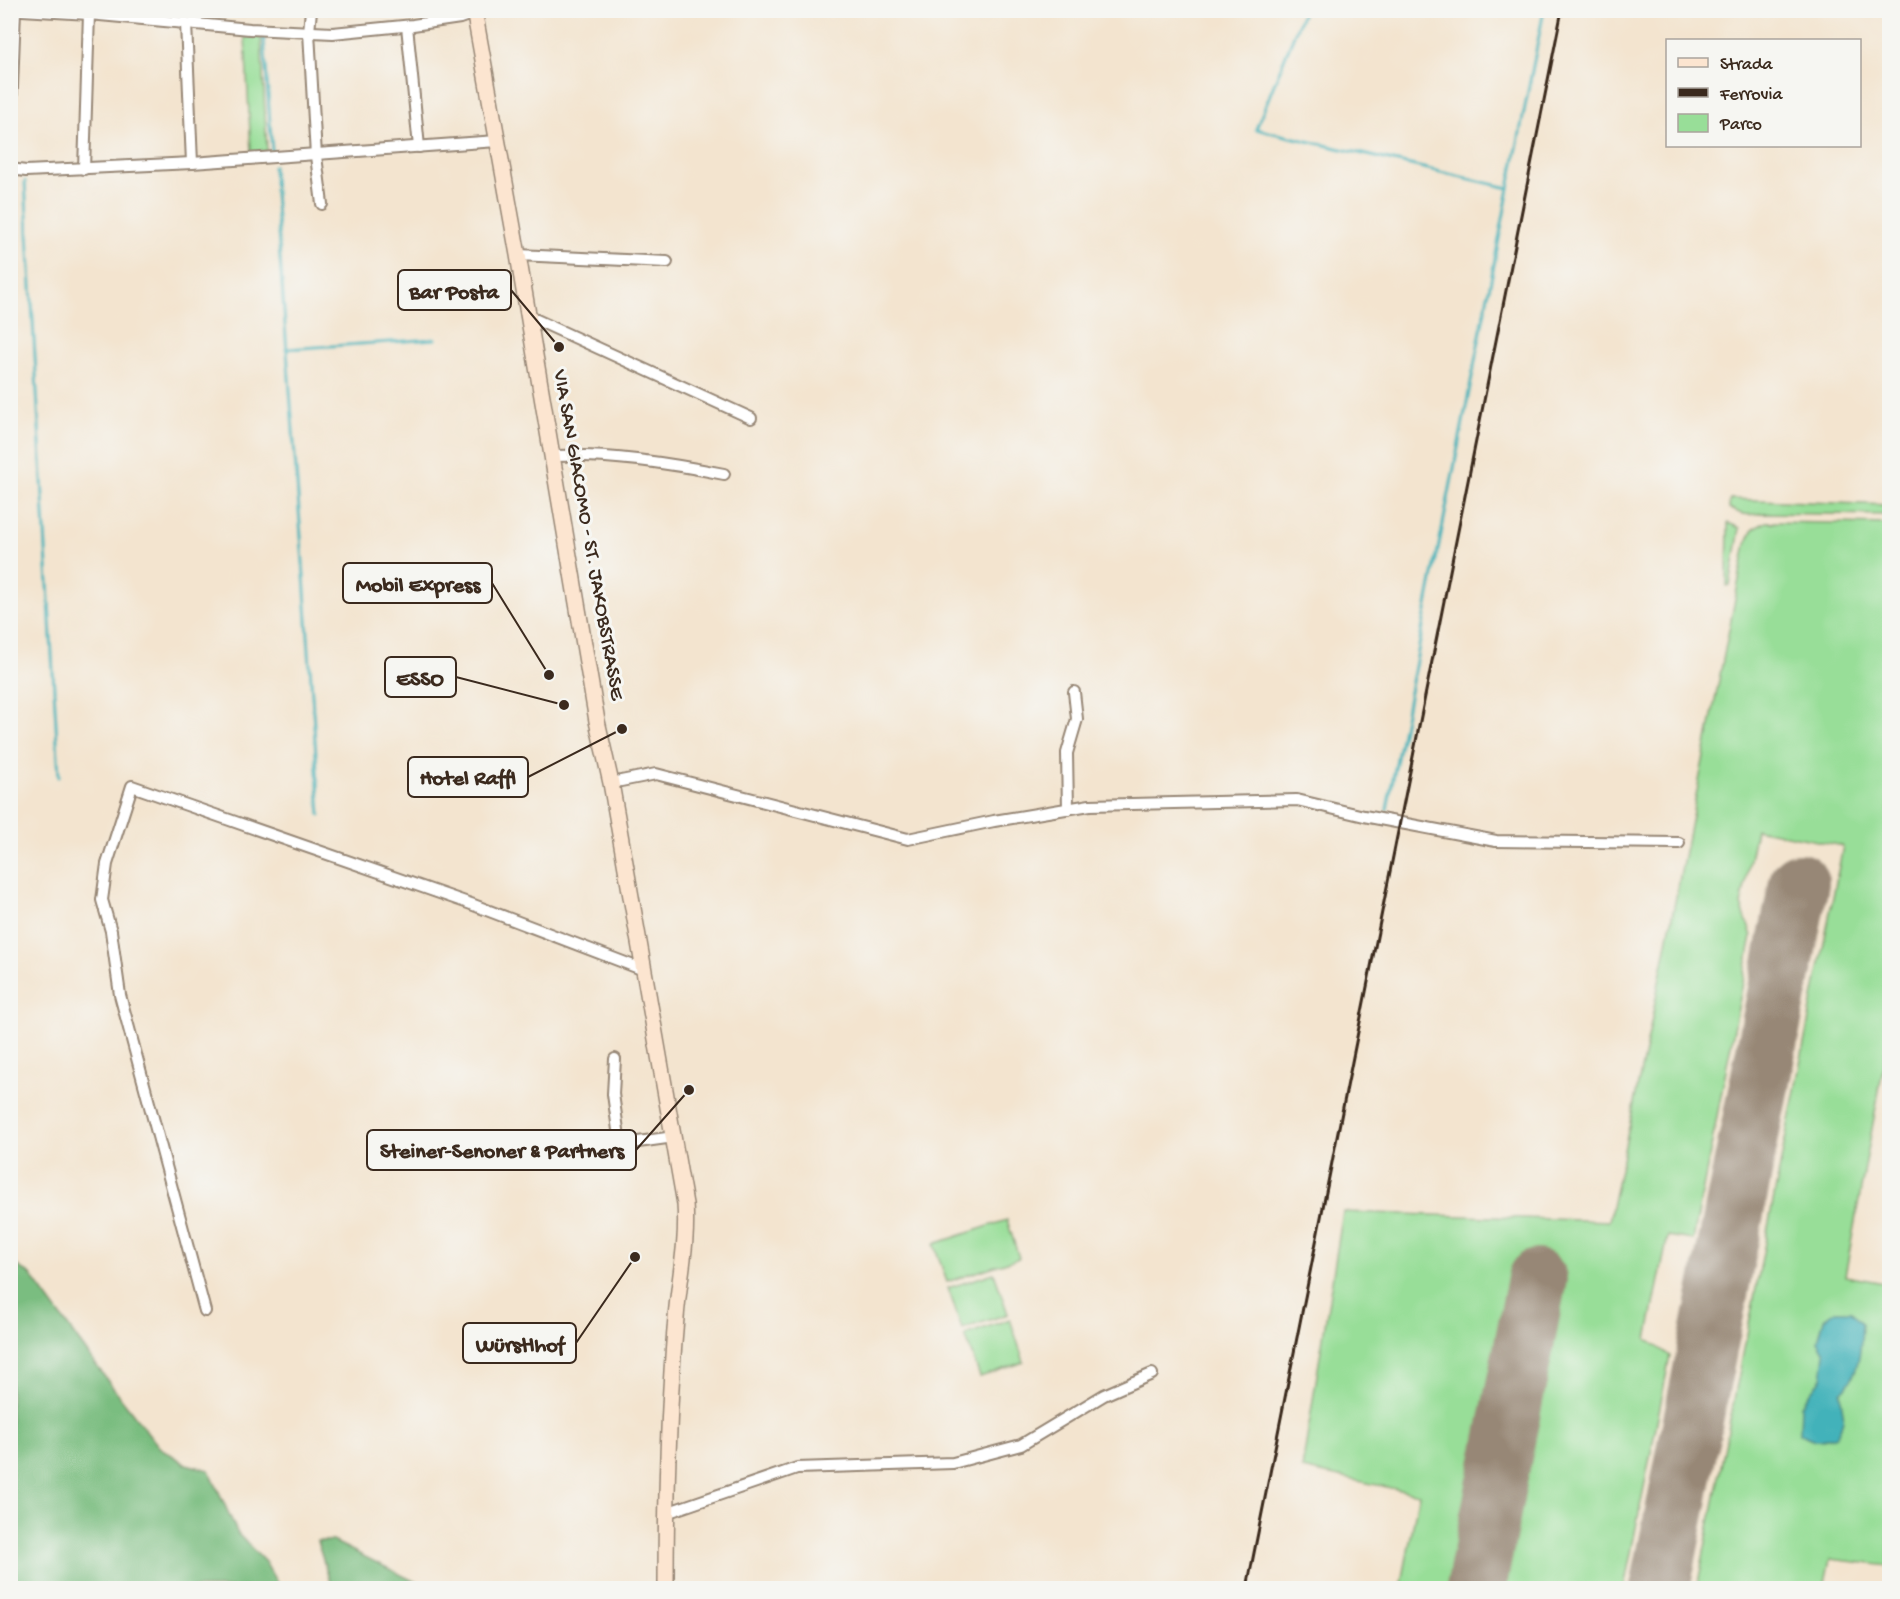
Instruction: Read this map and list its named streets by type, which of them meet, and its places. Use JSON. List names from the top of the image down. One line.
{"streets":{"street":["VIA SAN GIACOMO - ST. JAKOBSTRASSE"]},"places":["Bar Posta","Mobil Express","ESSO","Hotel Raffl","Steiner-Senoner & Partners","Würstlhof"],"legend":["Strada","Ferrovia","Parco"]}
